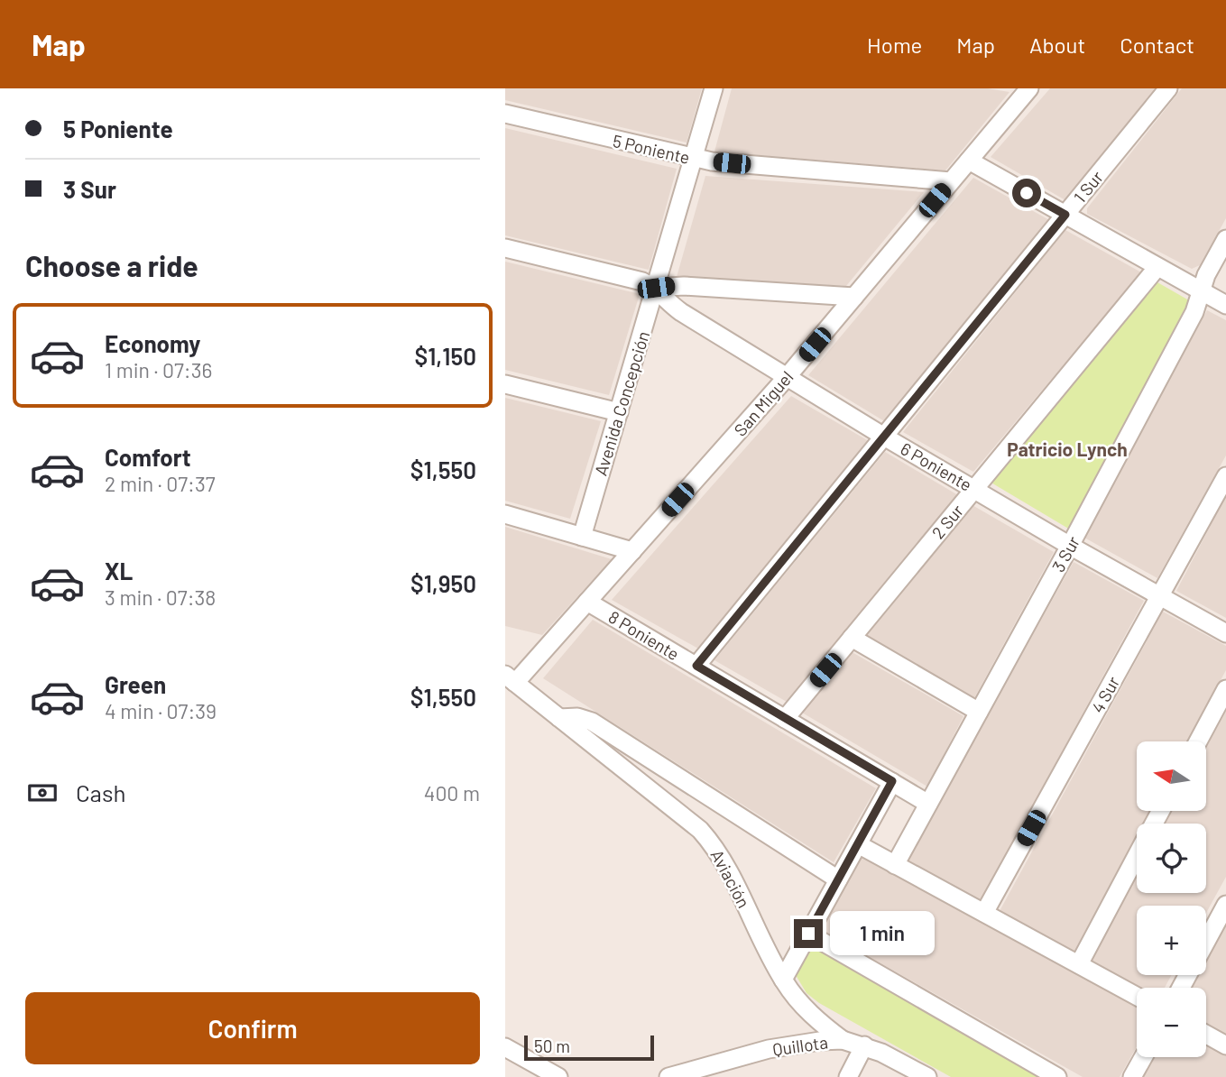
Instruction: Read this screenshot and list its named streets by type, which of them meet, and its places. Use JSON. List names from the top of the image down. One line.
{"streets":{"street":["5 Poniente","1 Sur","Avenida Concepción","San Miguel","6 Poniente","2 Sur","3 Sur","8 Poniente","4 Sur","Aviación","Quillota"]},"crossings":[["5 Poniente","Avenida Concepción"],["5 Poniente","San Miguel"],["1 Sur","6 Poniente"],["1 Sur","8 Poniente"],["Avenida Concepción","6 Poniente"],["San Miguel","6 Poniente"],["San Miguel","8 Poniente"],["San Miguel","Aviación"],["6 Poniente","2 Sur"],["6 Poniente","3 Sur"],["6 Poniente","4 Sur"],["2 Sur","8 Poniente"],["3 Sur","8 Poniente"],["Aviación","Quillota"]],"districts":["Patricio Lynch"],"scale_bar":"50 m","north":"left","page":{"header":"Map","nav":["Home","Map","About","Contact"],"banner":["5 Poniente","3 Sur"],"heading":"Choose a ride","list":[{"name":"Economy","note":"1 min · 07:36","value":"$1,150"},{"name":"Comfort","note":"2 min · 07:37","value":"$1,550"},{"name":"XL","note":"3 min · 07:38","value":"$1,950"},{"name":"Green","note":"4 min · 07:39","value":"$1,550"}],"map_buttons":["+","−"],"pay":["Cash","400 m"],"bubble":"1 min","buttons":"Confirm","scale":"50 m"}}
